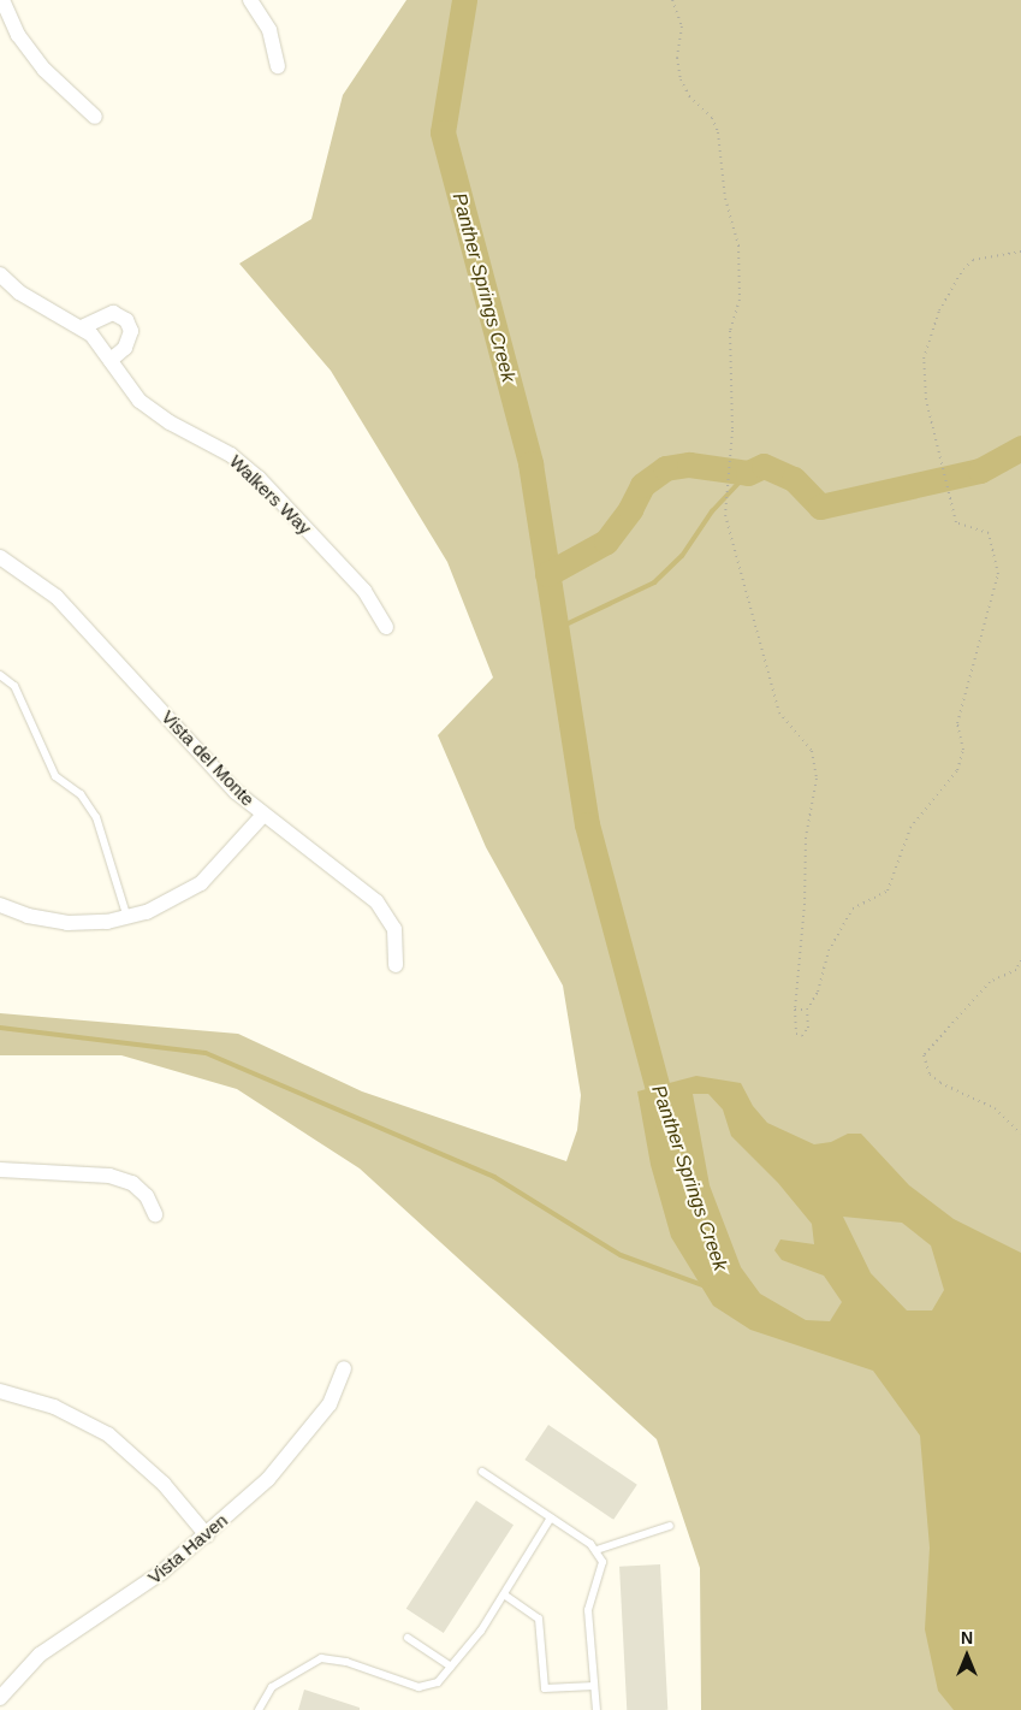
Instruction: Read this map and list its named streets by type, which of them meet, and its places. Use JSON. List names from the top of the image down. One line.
{"streets":{"street":["Walkers Way","Vista del Monte","Vista Haven"]},"water":["Panther Springs Creek"],"north":"top"}
